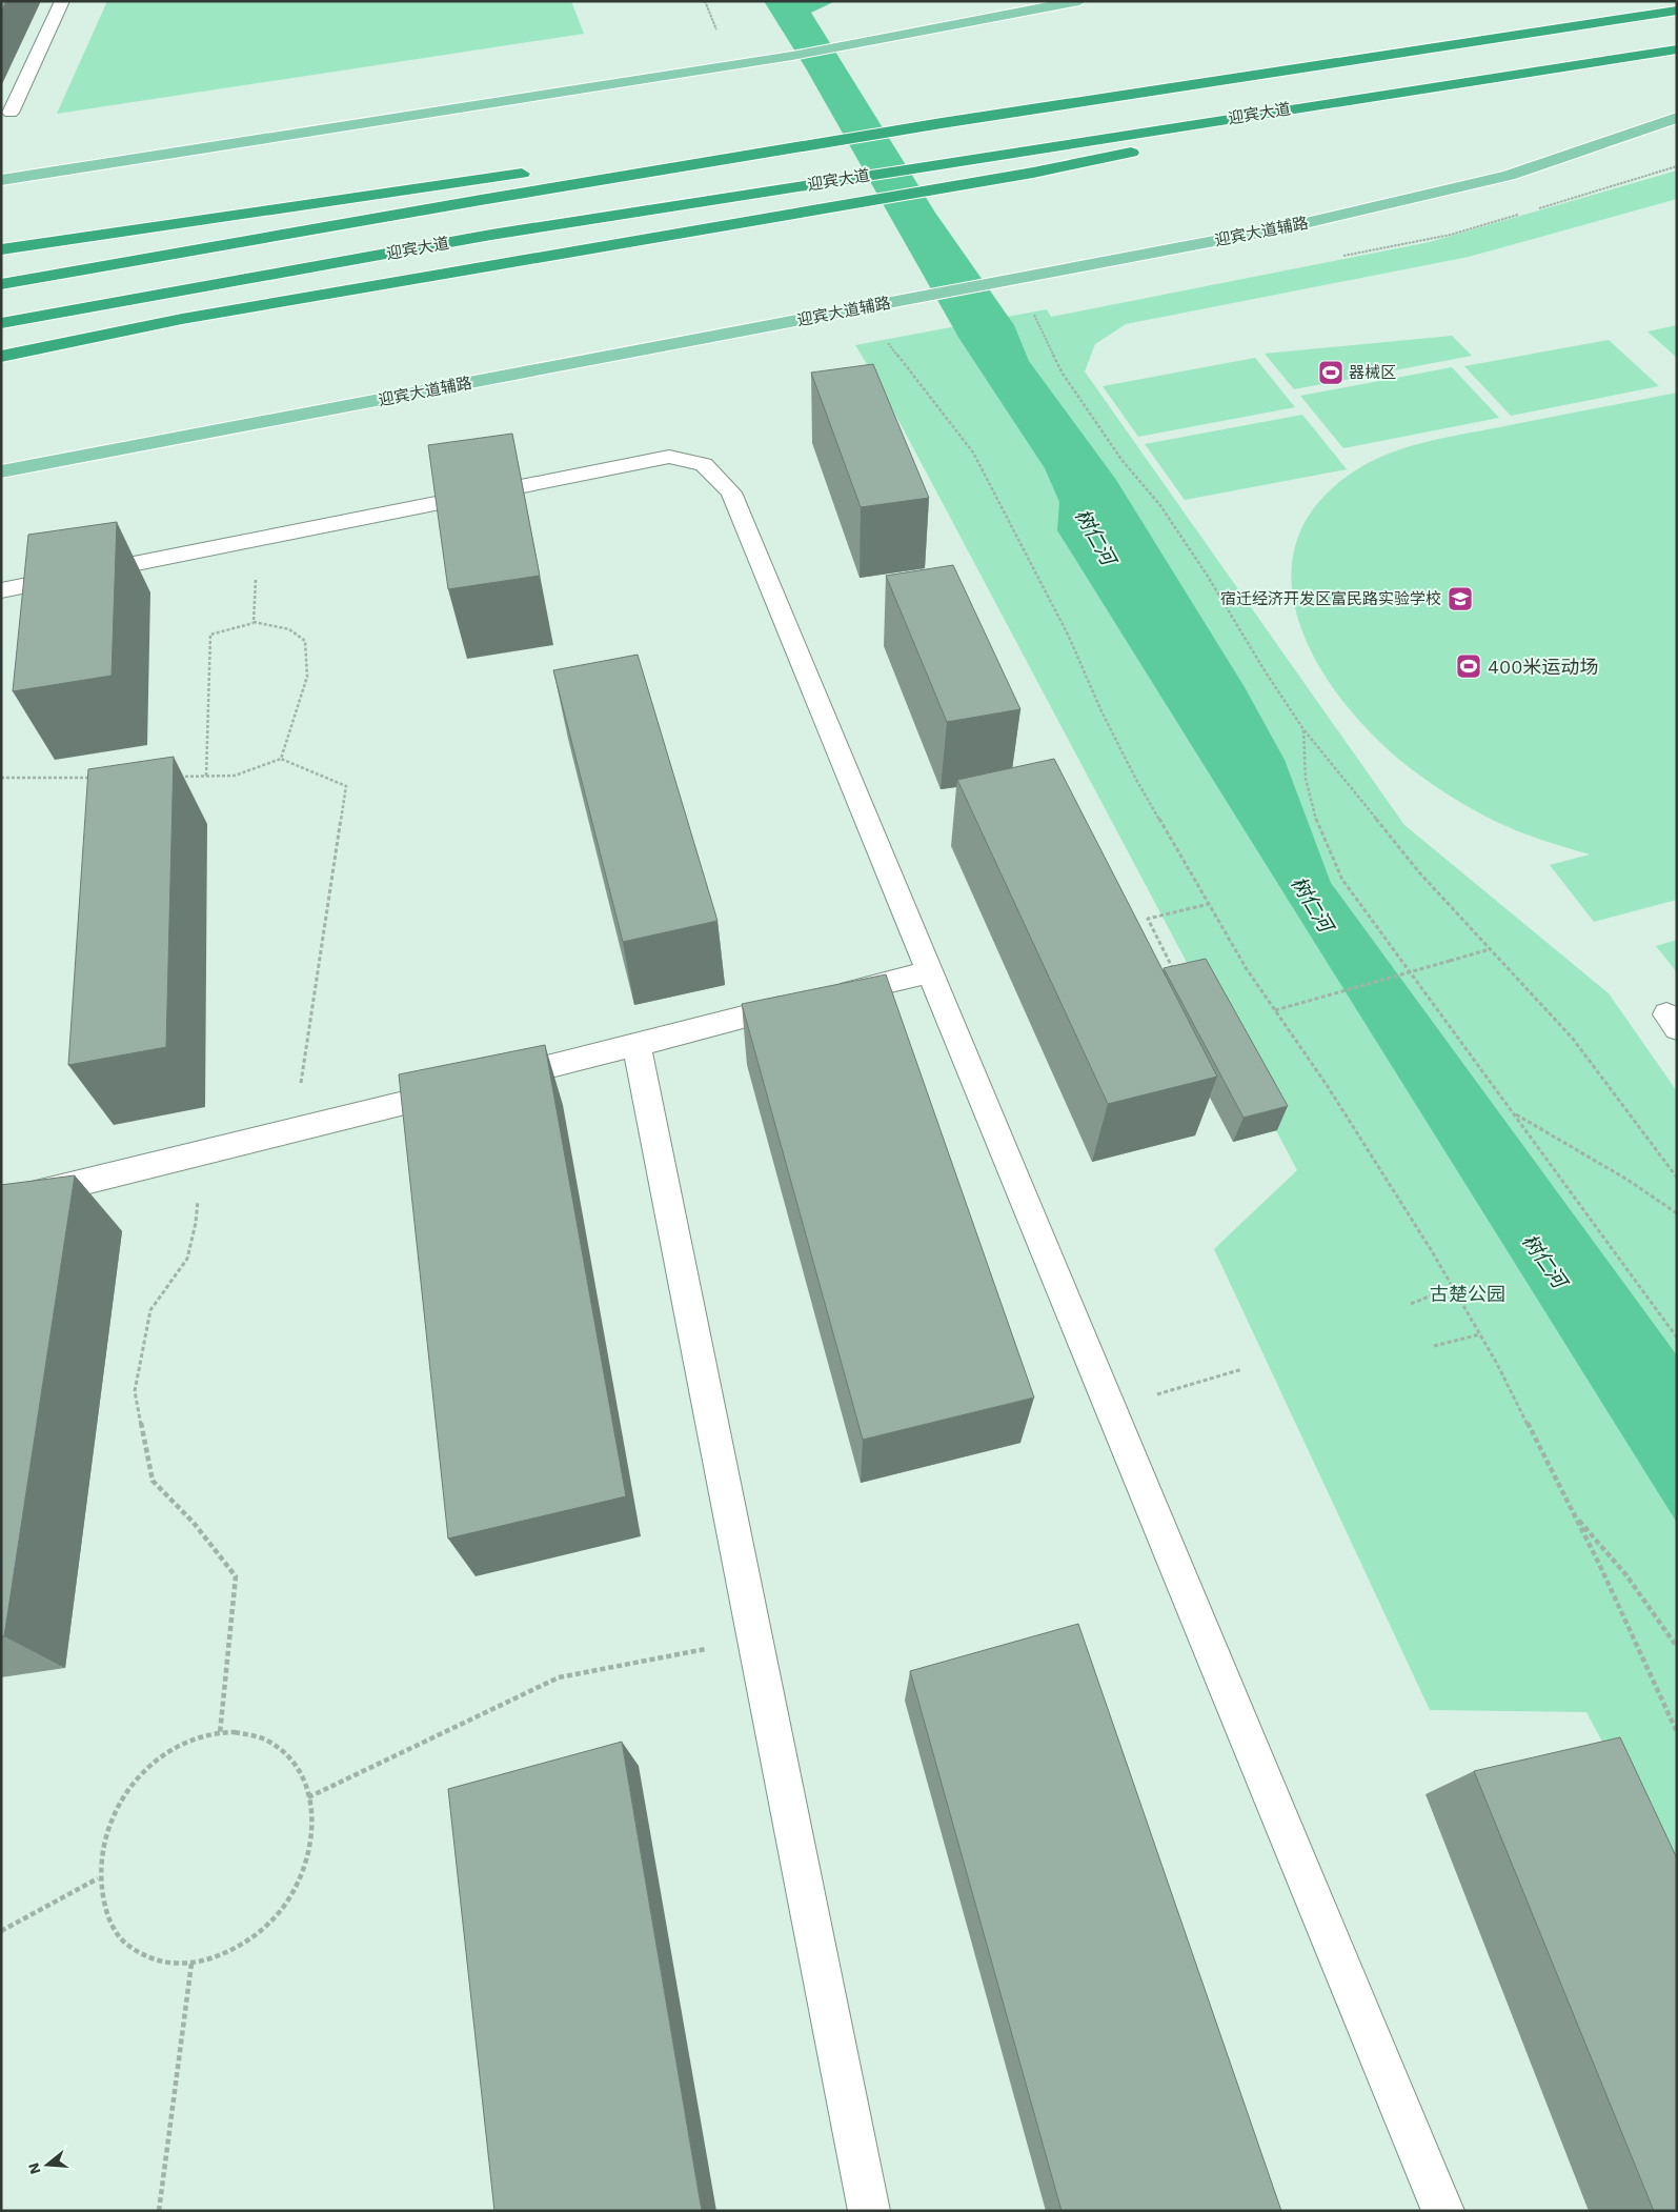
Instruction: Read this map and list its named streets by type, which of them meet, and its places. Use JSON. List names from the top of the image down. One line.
{"streets":{"highway":["迎宾大道"],"main road":["迎宾大道辅路"]},"water":["树仁河"],"parks":["古楚公园"],"places":{"sports":["器械区","400米运动场"],"school or university":["宿迁经济开发区富民路实验学校"]},"north":"left"}
